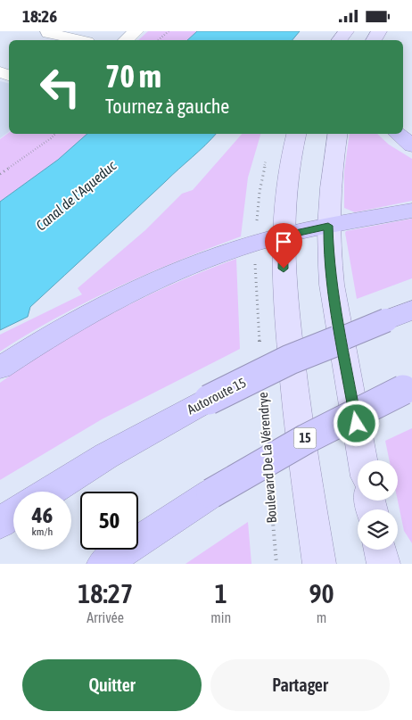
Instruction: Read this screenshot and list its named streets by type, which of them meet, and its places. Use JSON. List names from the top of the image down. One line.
{"streets":{"highway":["Autoroute 15","15"],"path":["Boulevard De La Vérendrye"]},"water":["Canal de l'Aqueduc"],"page":{"status":"18:26","turn":["70 m","Tournez à gauche"],"speed":"46 km/h","limit":"50","eta":["18:27","Arrivée","1","min","90","m"],"buttons":["Quitter","Partager"]}}
